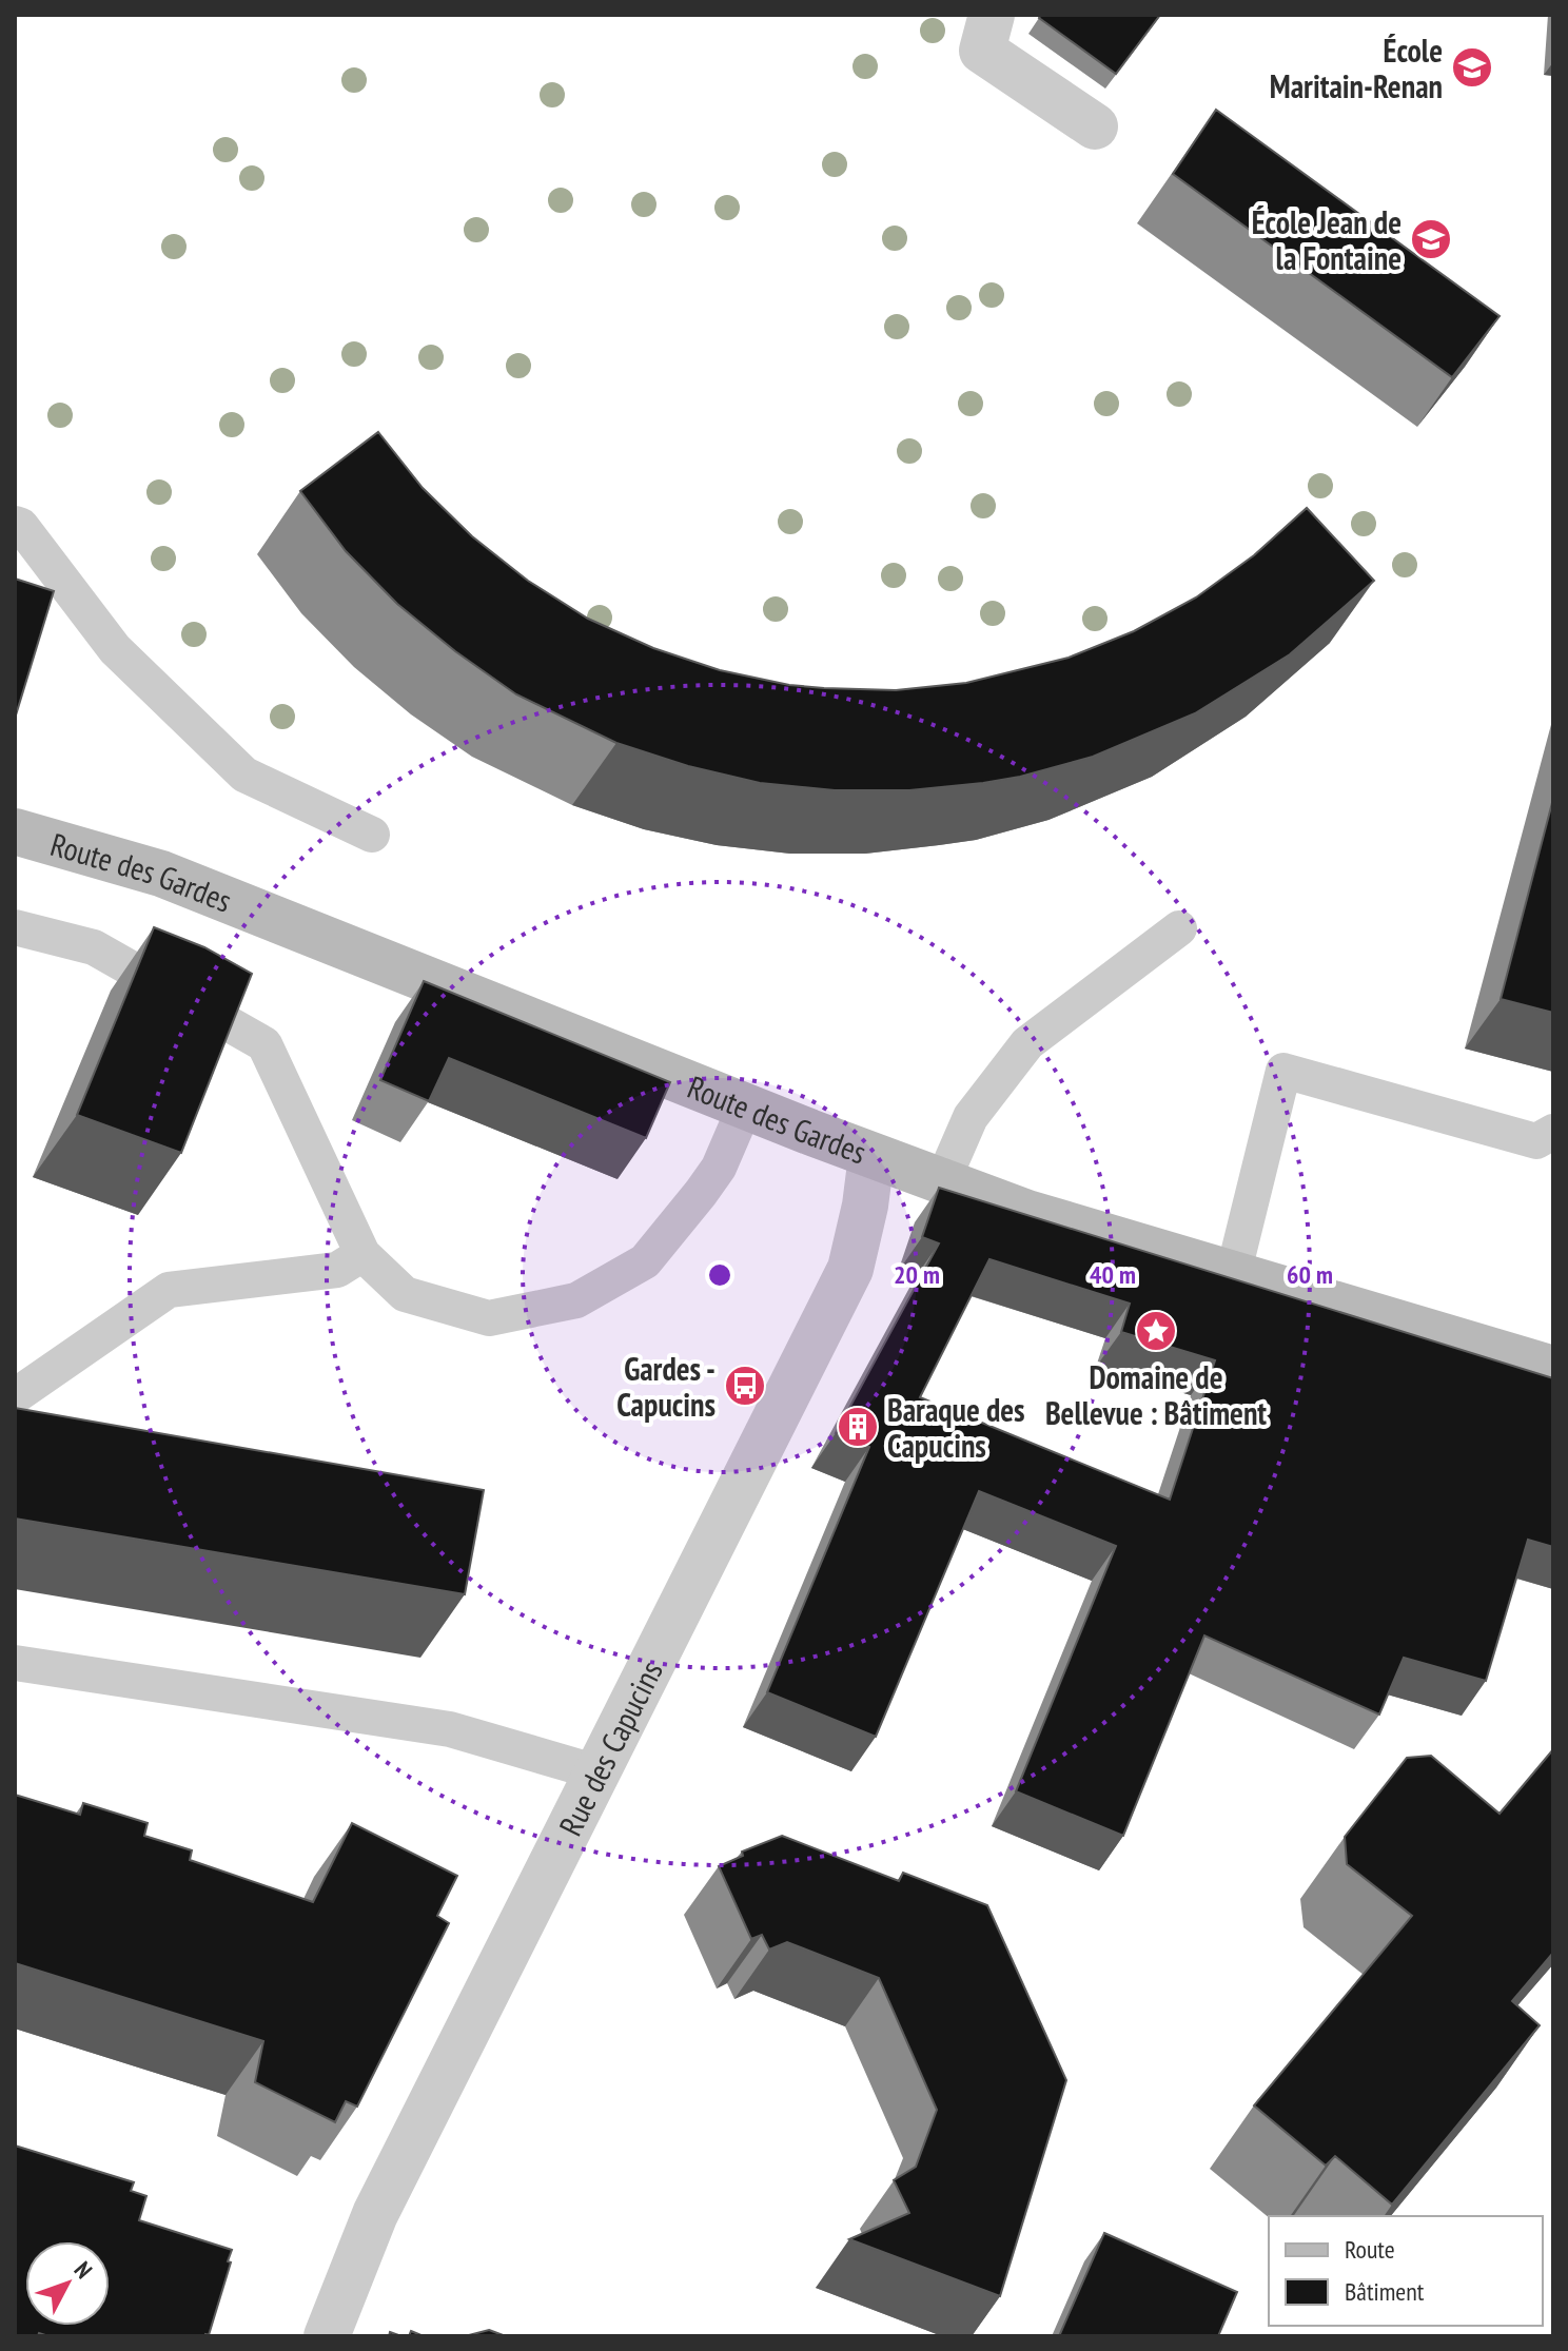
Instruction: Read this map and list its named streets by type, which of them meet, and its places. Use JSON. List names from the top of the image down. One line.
{"streets":{"main road":["Route des Gardes"],"street":["Rue des Capucins"]},"crossings":[["Route des Gardes","Rue des Capucins"]],"places":{"school or university":["École Maritain-Renan","École Jean de la Fontaine"],"place":["Domaine de Bellevue : Bâtiment"],"bus stop":["Gardes - Capucins"],"building":["Baraque des Capucins"]},"legend":["Route","Bâtiment"],"north":"top right","rings":["20 m","40 m","60 m"]}
